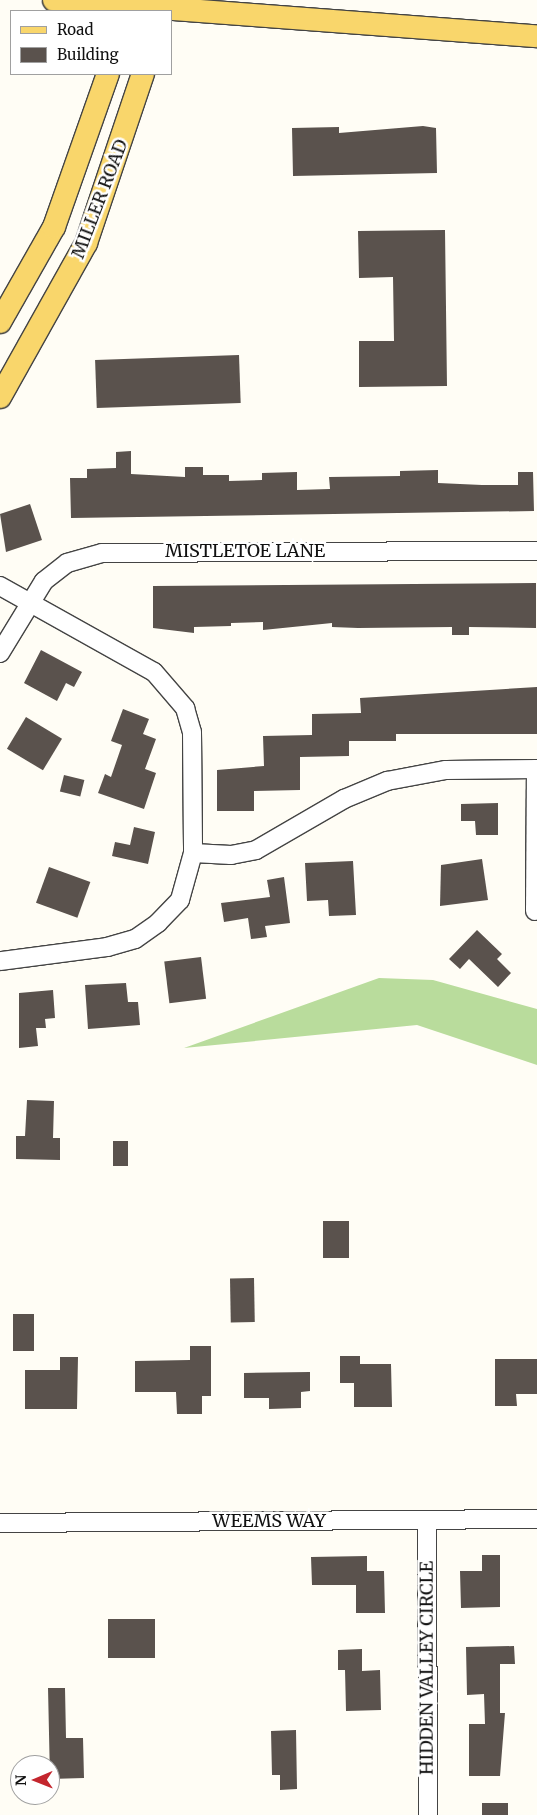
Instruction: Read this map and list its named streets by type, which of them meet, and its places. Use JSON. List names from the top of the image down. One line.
{"streets":{"main road":["MILLER ROAD"],"street":["MISTLETOE LANE","WEEMS WAY","HIDDEN VALLEY CIRCLE"]},"crossings":[["WEEMS WAY","HIDDEN VALLEY CIRCLE"]],"legend":["Road","Building"],"north":"left"}
